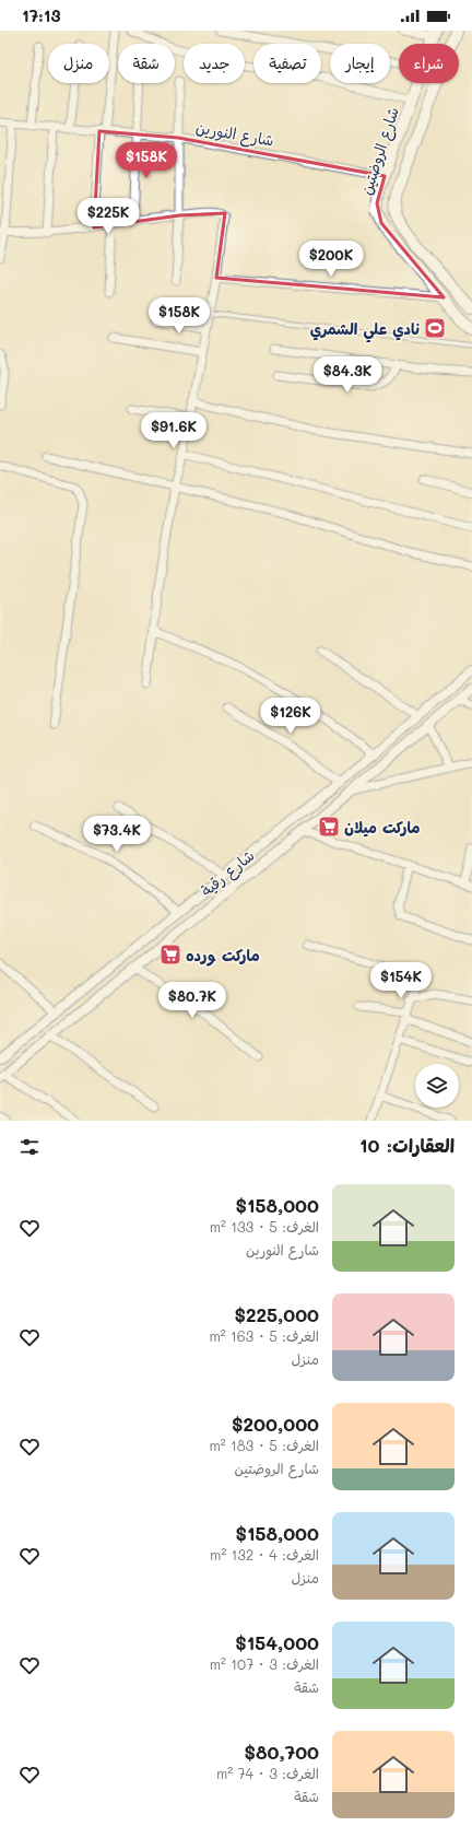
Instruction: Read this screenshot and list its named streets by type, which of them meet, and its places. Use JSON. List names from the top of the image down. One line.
{"streets":{"main road":["شارع الروضتين"],"street":["شارع النورين","شارع رقية"]},"crossings":[["شارع النورين","شارع الروضتين"]],"places":{"sports":["نادي علي الشمري"],"supermarket":["ماركت ميلان","ماركت ورده"]},"page":{"status":"17:13","chip":["شراء","إيجار","تصفية","جديد","شقة","منزل"],"price":["$158K","$225K","$200K","$158K","$84.3K","$91.6K","$126K","$73.4K","$154K","$80.7K"],"heading":"العقارات: 10","list":[{"name":"$158,000","note":"الغرف: 5 · 133 m² · شارع النورين"},{"name":"$225,000","note":"الغرف: 5 · 163 m² · منزل"},{"name":"$200,000","note":"الغرف: 5 · 183 m² · شارع الروضتين"},{"name":"$158,000","note":"الغرف: 4 · 132 m² · منزل"},{"name":"$154,000","note":"الغرف: 3 · 107 m² · شقة"},{"name":"$80,700","note":"الغرف: 3 · 74 m² · شقة"}]}}
